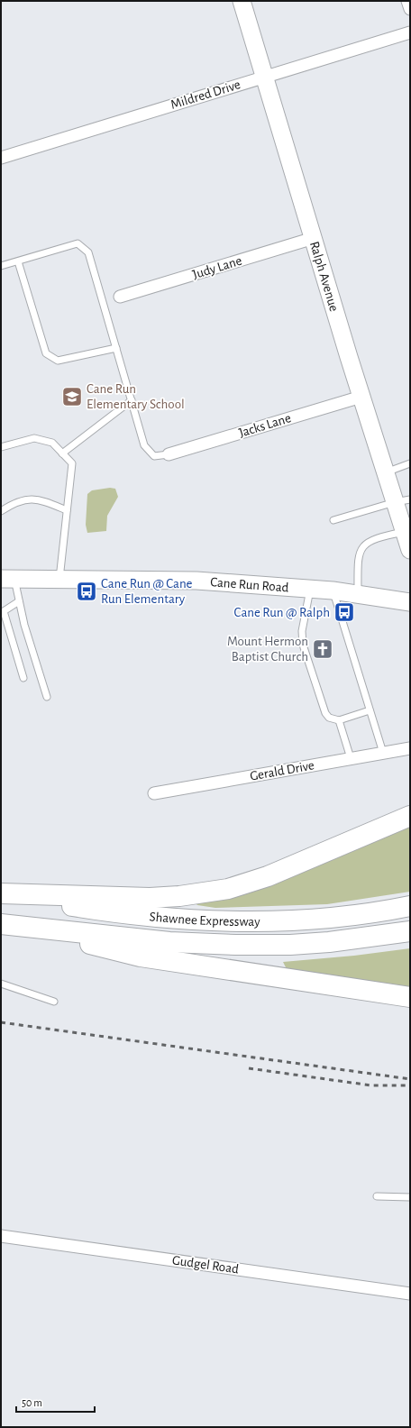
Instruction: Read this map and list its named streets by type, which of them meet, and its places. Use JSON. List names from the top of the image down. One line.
{"streets":{"highway":["Shawnee Expressway"],"street":["Mildred Drive","Judy Lane","Ralph Avenue","Jacks Lane","Cane Run Road","Gerald Drive","Gudgel Road"]},"crossings":[["Mildred Drive","Ralph Avenue"],["Judy Lane","Ralph Avenue"],["Ralph Avenue","Jacks Lane"]],"places":{"school or university":["Cane Run Elementary School"],"bus stop":["Cane Run @ Cane Run Elementary","Cane Run @ Ralph"],"church":["Mount Hermon Baptist Church"]},"scale_bar":"50 m"}
